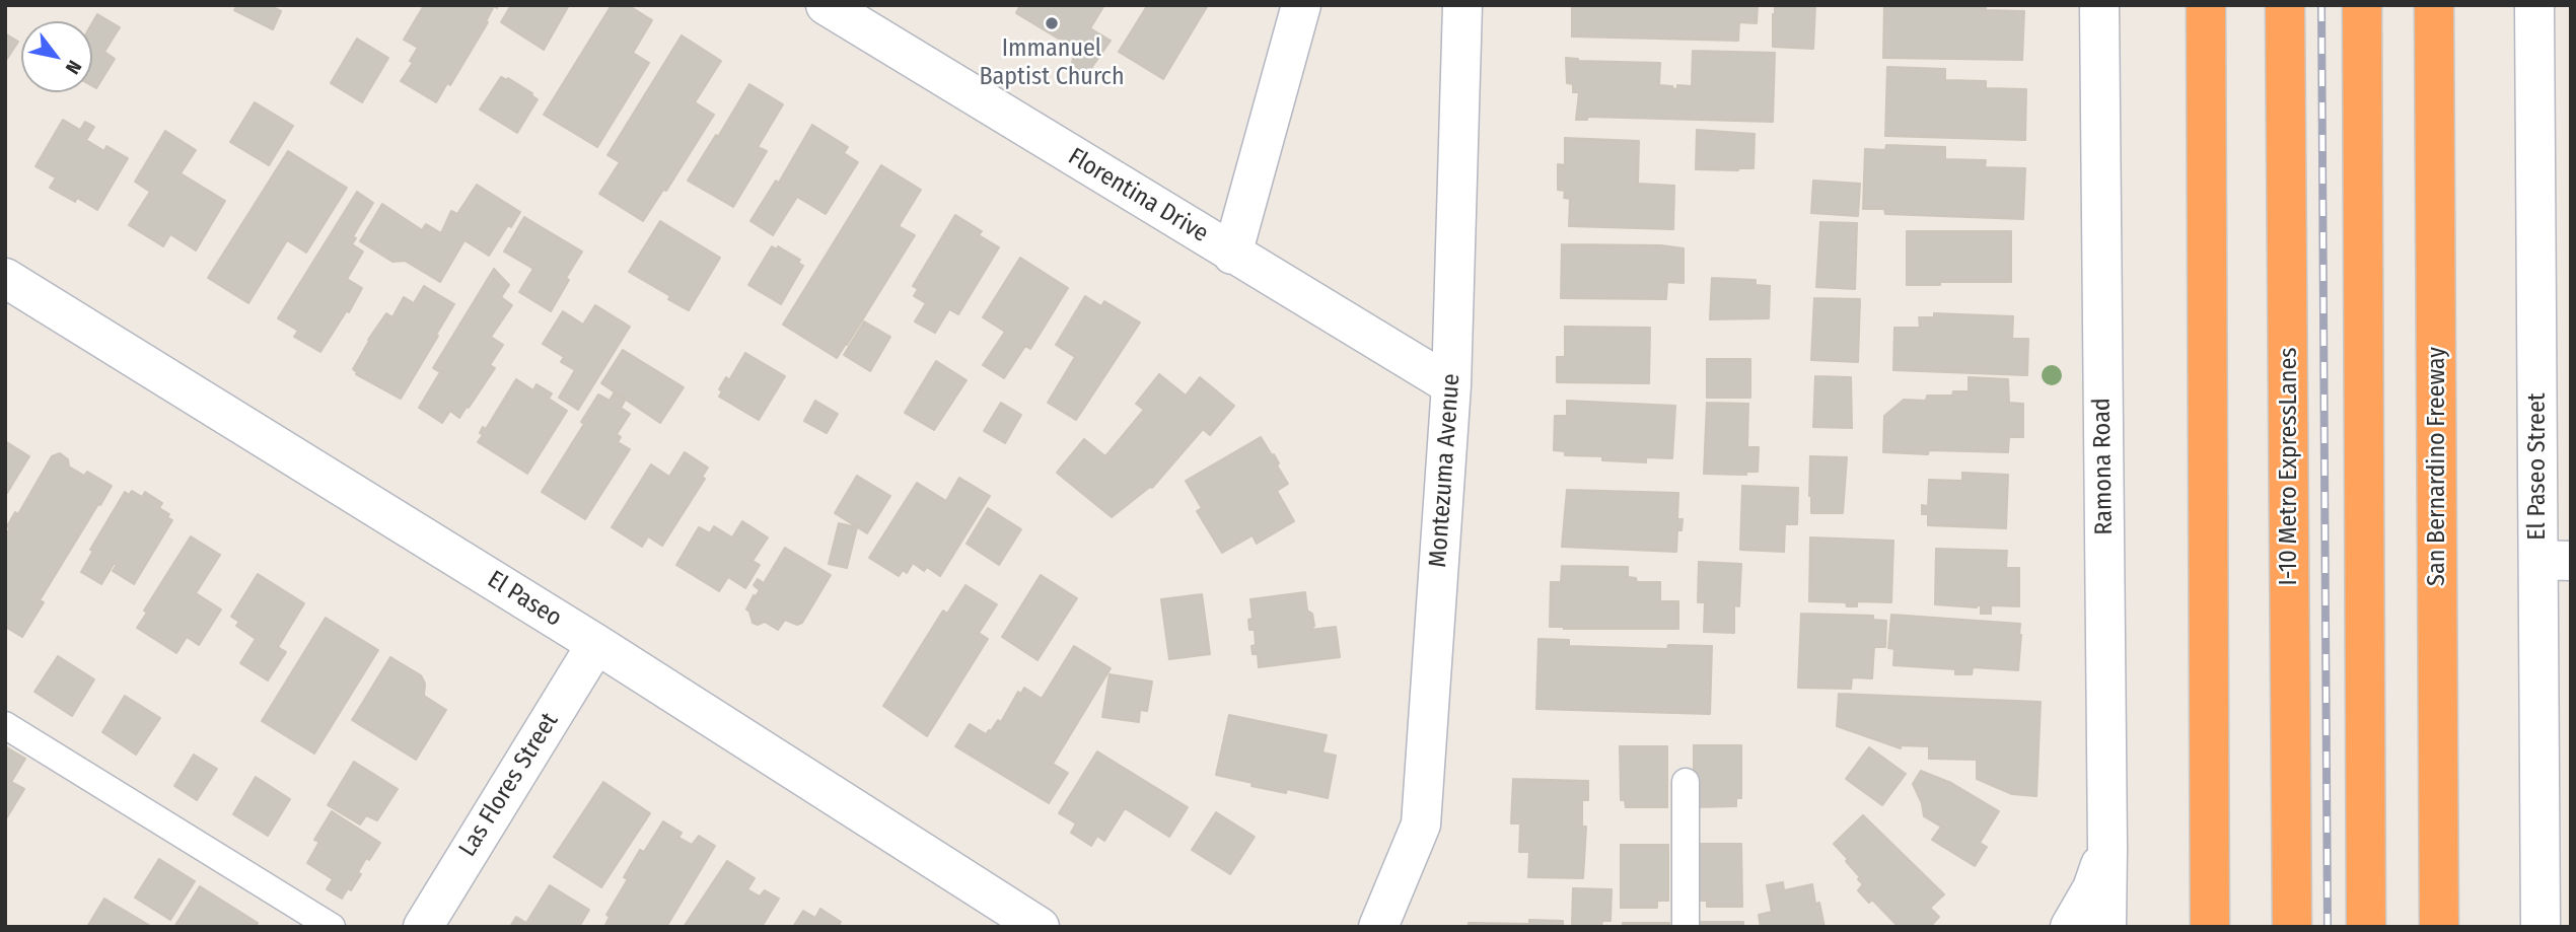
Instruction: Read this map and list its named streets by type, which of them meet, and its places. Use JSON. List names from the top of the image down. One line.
{"streets":{"highway":["I-10 Metro ExpressLanes","San Bernardino Freeway"],"street":["Florentina Drive","Ramona Road","El Paseo Street","Montezuma Avenue","El Paseo","Las Flores Street"]},"crossings":[["Florentina Drive","Montezuma Avenue"],["El Paseo","Las Flores Street"]],"places":["Immanuel Baptist Church"],"north":"bottom right"}
